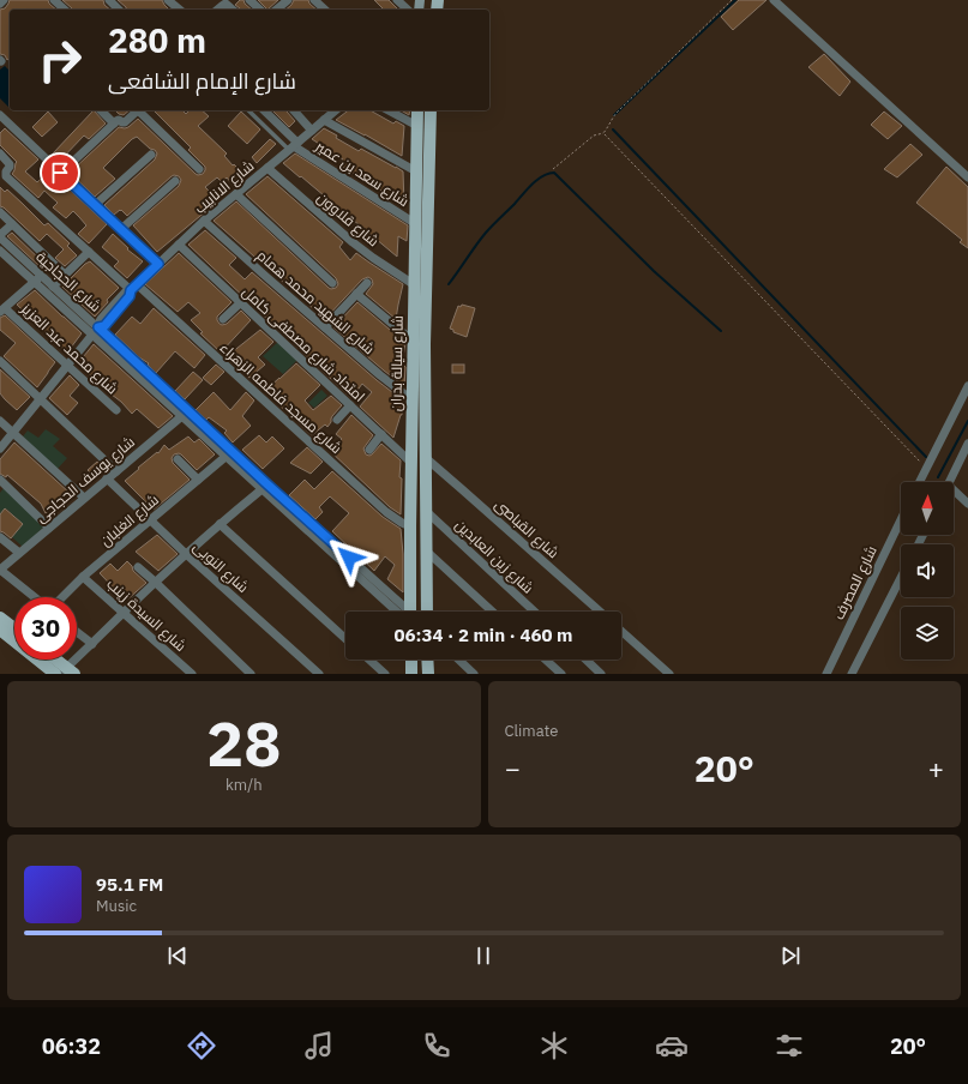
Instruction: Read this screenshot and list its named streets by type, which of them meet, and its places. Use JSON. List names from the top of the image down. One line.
{"streets":{"main road":["شارع سيالة بدران"],"street":["شارع سعد بن عمير","شارع الانابيب","شارع قلاوون","شارع الحجاجية","شارع الشهيد محمد همام","امتداد شارع مصطفى كامل","شارع محمد عبد العزيز","شارع مسجد فاطمه الزهراء","شارع يوسف الحجاجى","شارع الغلبان","شارع القباصى","شارع زين العابدين","شارع النوبى","شارع المصرف","شارع السيدة زينب"]},"crossings":[["شارع سعد بن عمير","شارع الانابيب"],["شارع سعد بن عمير","شارع سيالة بدران"],["شارع الانابيب","شارع قلاوون"],["شارع الانابيب","شارع الحجاجية"],["شارع الانابيب","شارع الشهيد محمد همام"],["شارع الانابيب","امتداد شارع مصطفى كامل"],["شارع الانابيب","شارع محمد عبد العزيز"],["شارع الانابيب","شارع مسجد فاطمه الزهراء"],["شارع قلاوون","شارع سيالة بدران"],["شارع الحجاجية","شارع يوسف الحجاجى"],["شارع الحجاجية","شارع الغلبان"],["شارع الشهيد محمد همام","شارع سيالة بدران"],["امتداد شارع مصطفى كامل","شارع سيالة بدران"],["شارع سيالة بدران","شارع مسجد فاطمه الزهراء"],["شارع سيالة بدران","شارع القباصى"],["شارع سيالة بدران","شارع زين العابدين"],["شارع يوسف الحجاجى","شارع النوبى"],["شارع الغلبان","شارع النوبى"],["شارع الغلبان","شارع السيدة زينب"]],"north":"top","page":{"turn":["280 m","شارع الإمام الشافعى"],"limit":"30","trip":"06:34 · 2 min · 460 m","tile":[["28","km/h"],"Climate"],"heat":["−","20°","+"],"song":["95.1 FM","Music"],"tabs":["06:32","20°"]}}
